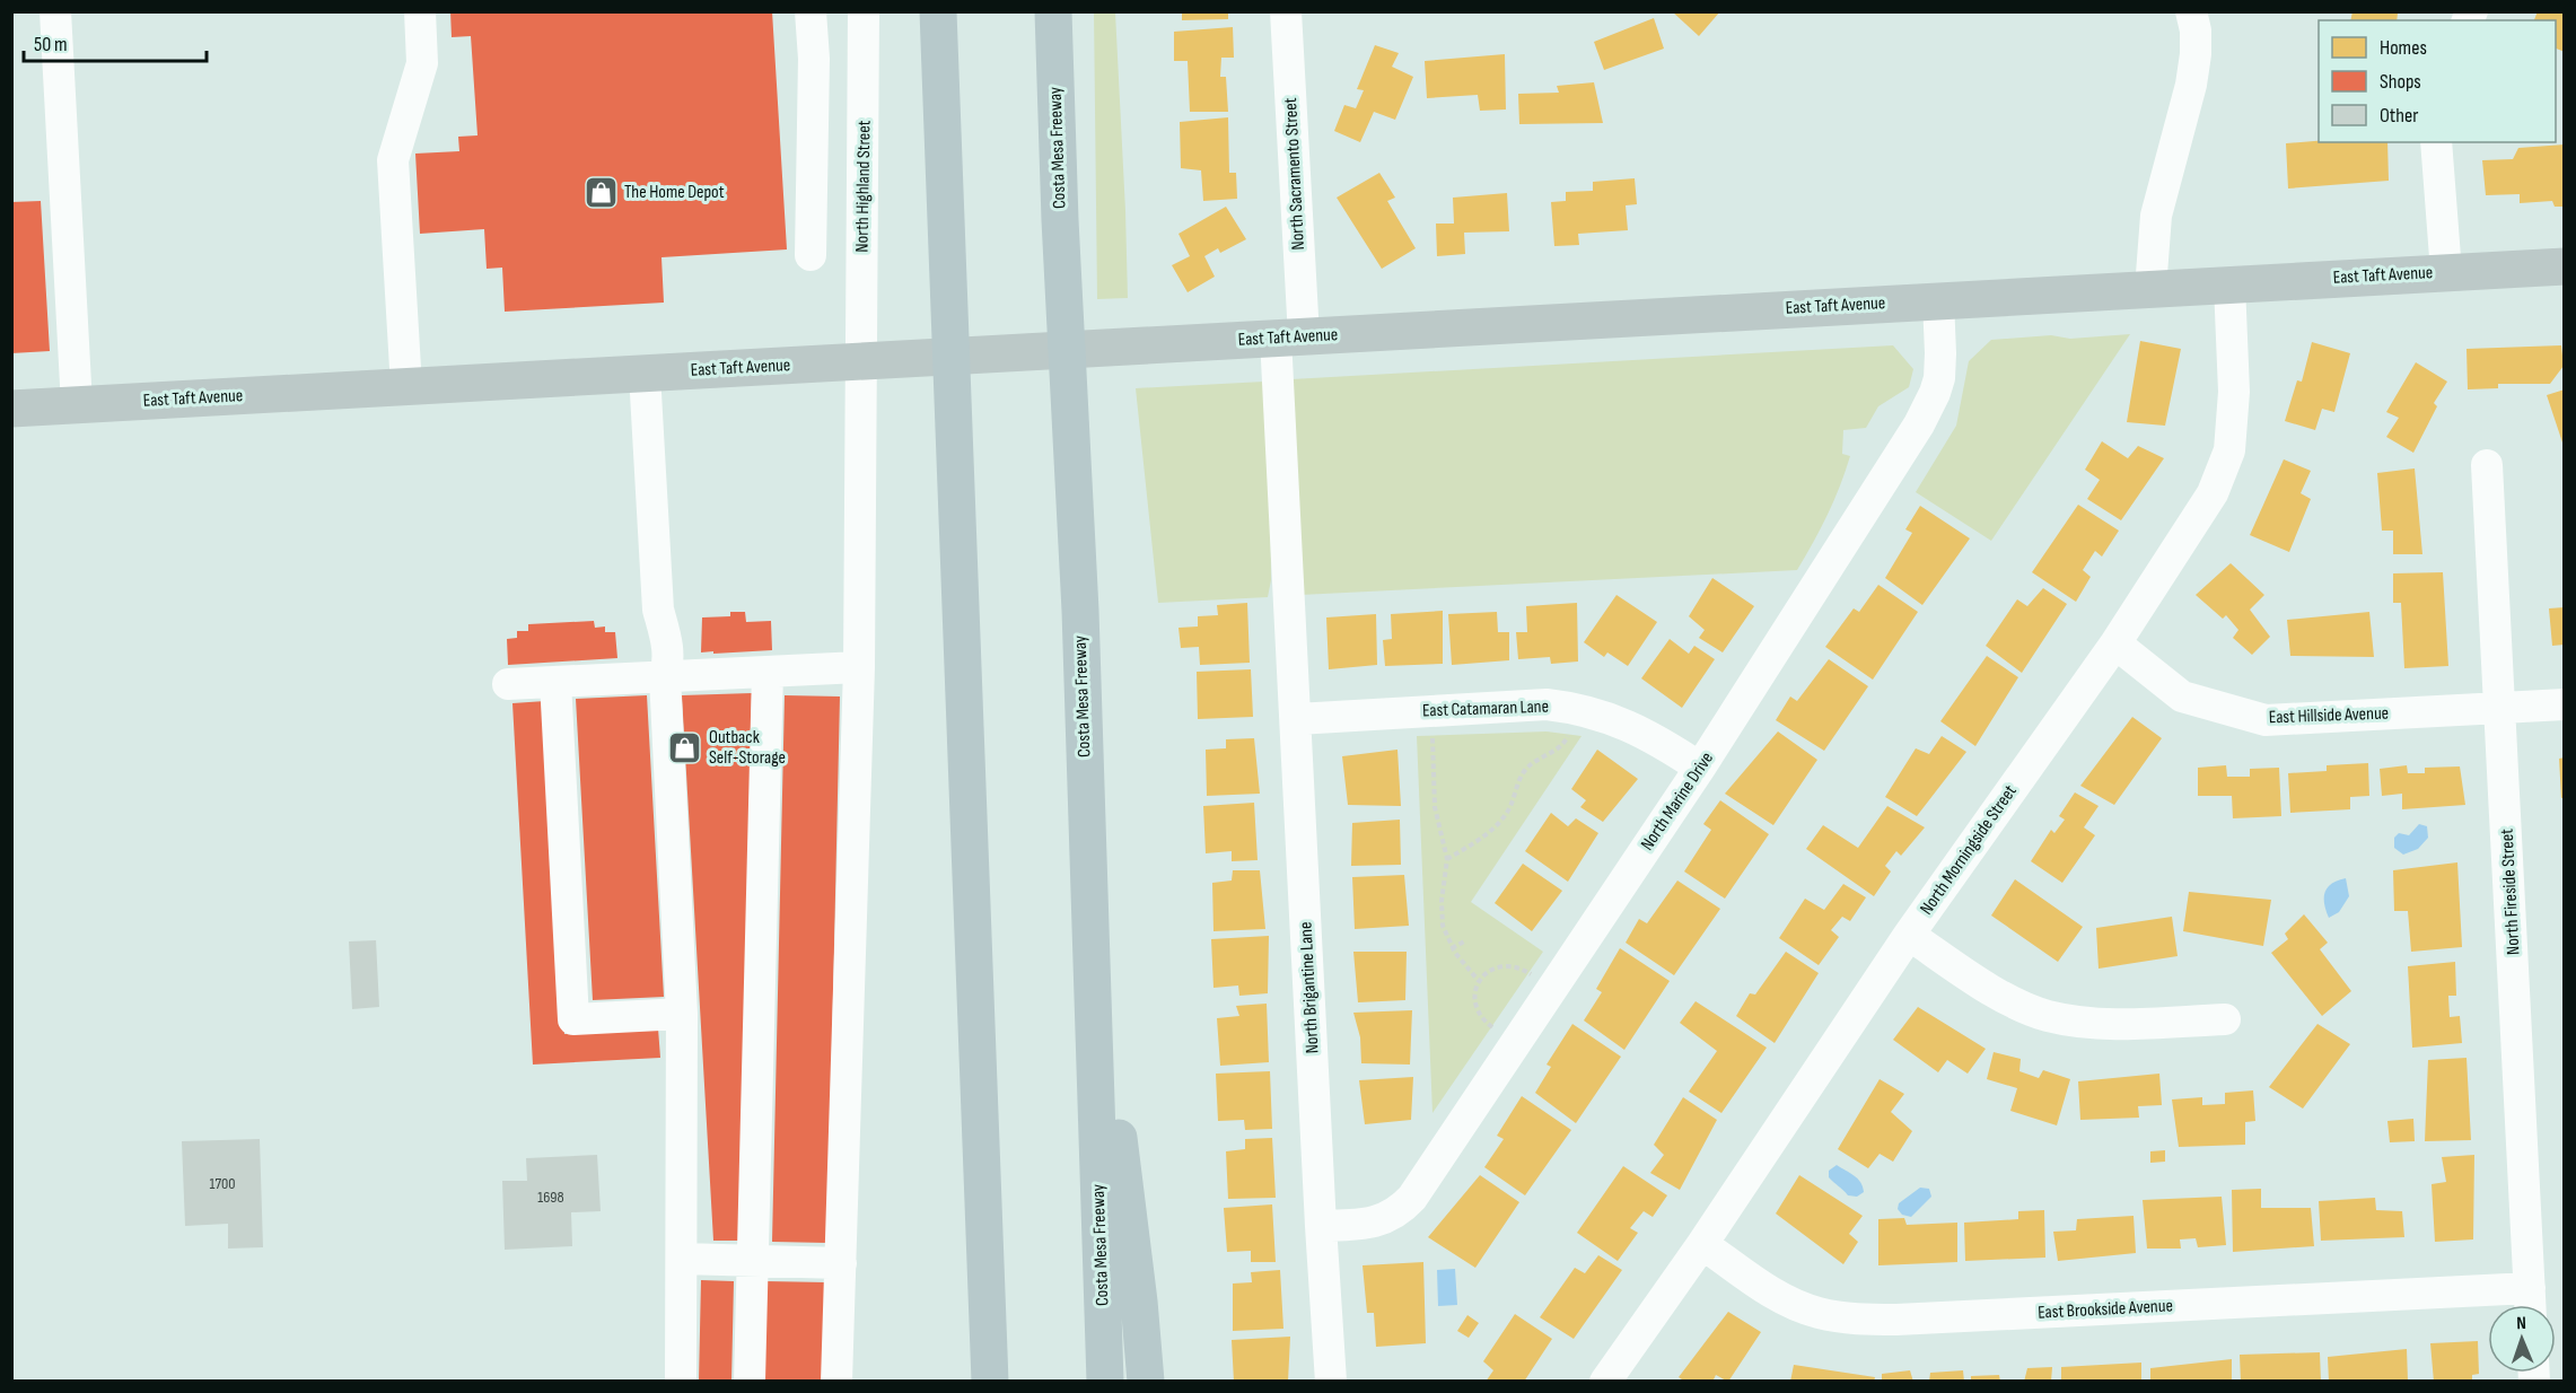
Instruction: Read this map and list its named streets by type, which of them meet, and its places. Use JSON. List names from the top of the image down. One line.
{"streets":{"highway":["Costa Mesa Freeway"],"main road":["East Taft Avenue"],"street":["North Sacramento Street","North Highland Street","East Catamaran Lane","East Hillside Avenue","North Marine Drive","North Morningside Street","North Fireside Street","North Brigantine Lane","East Brookside Avenue"]},"crossings":[["North Sacramento Street","East Taft Avenue"],["North Sacramento Street","North Brigantine Lane"],["North Highland Street","East Taft Avenue"],["East Taft Avenue","North Marine Drive"],["East Taft Avenue","North Morningside Street"],["East Catamaran Lane","North Marine Drive"],["East Catamaran Lane","North Brigantine Lane"],["East Hillside Avenue","North Morningside Street"],["East Hillside Avenue","North Fireside Street"],["North Marine Drive","North Brigantine Lane"],["North Morningside Street","East Brookside Avenue"],["North Fireside Street","East Brookside Avenue"]],"places":{"shop":["The Home Depot","Outback Self-Storage"]},"house_numbers":["1700","1698"],"legend":["Homes","Shops","Other"],"scale_bar":"50 m","north":"top"}
